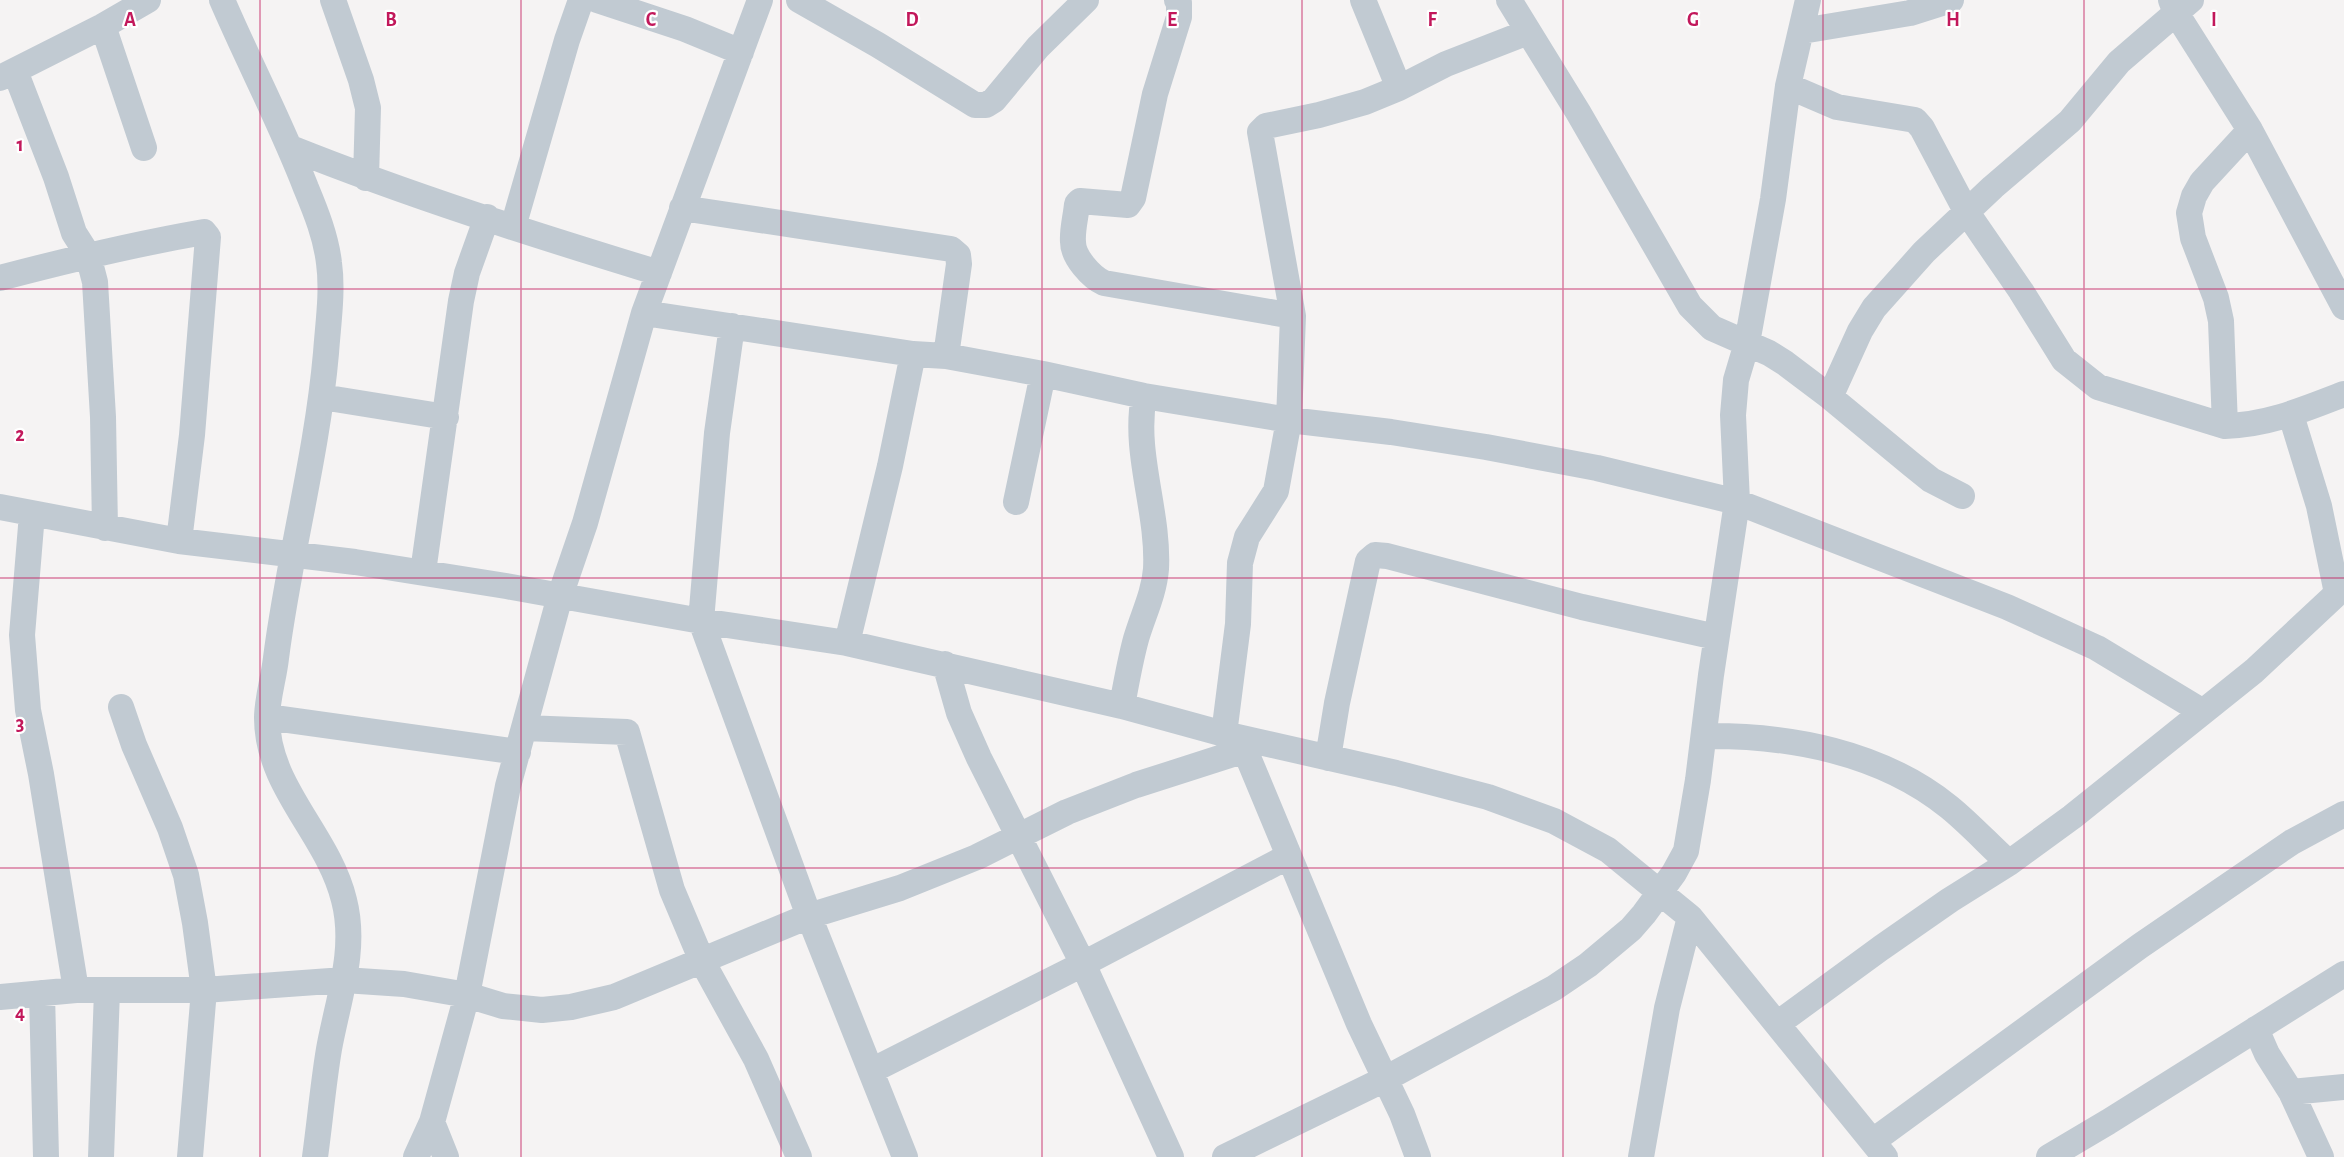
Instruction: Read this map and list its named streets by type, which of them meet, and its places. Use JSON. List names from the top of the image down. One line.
{"grid":{"columns":["A","B","C","D","E","F","G","H","I"],"rows":["1","2","3","4"]}}
